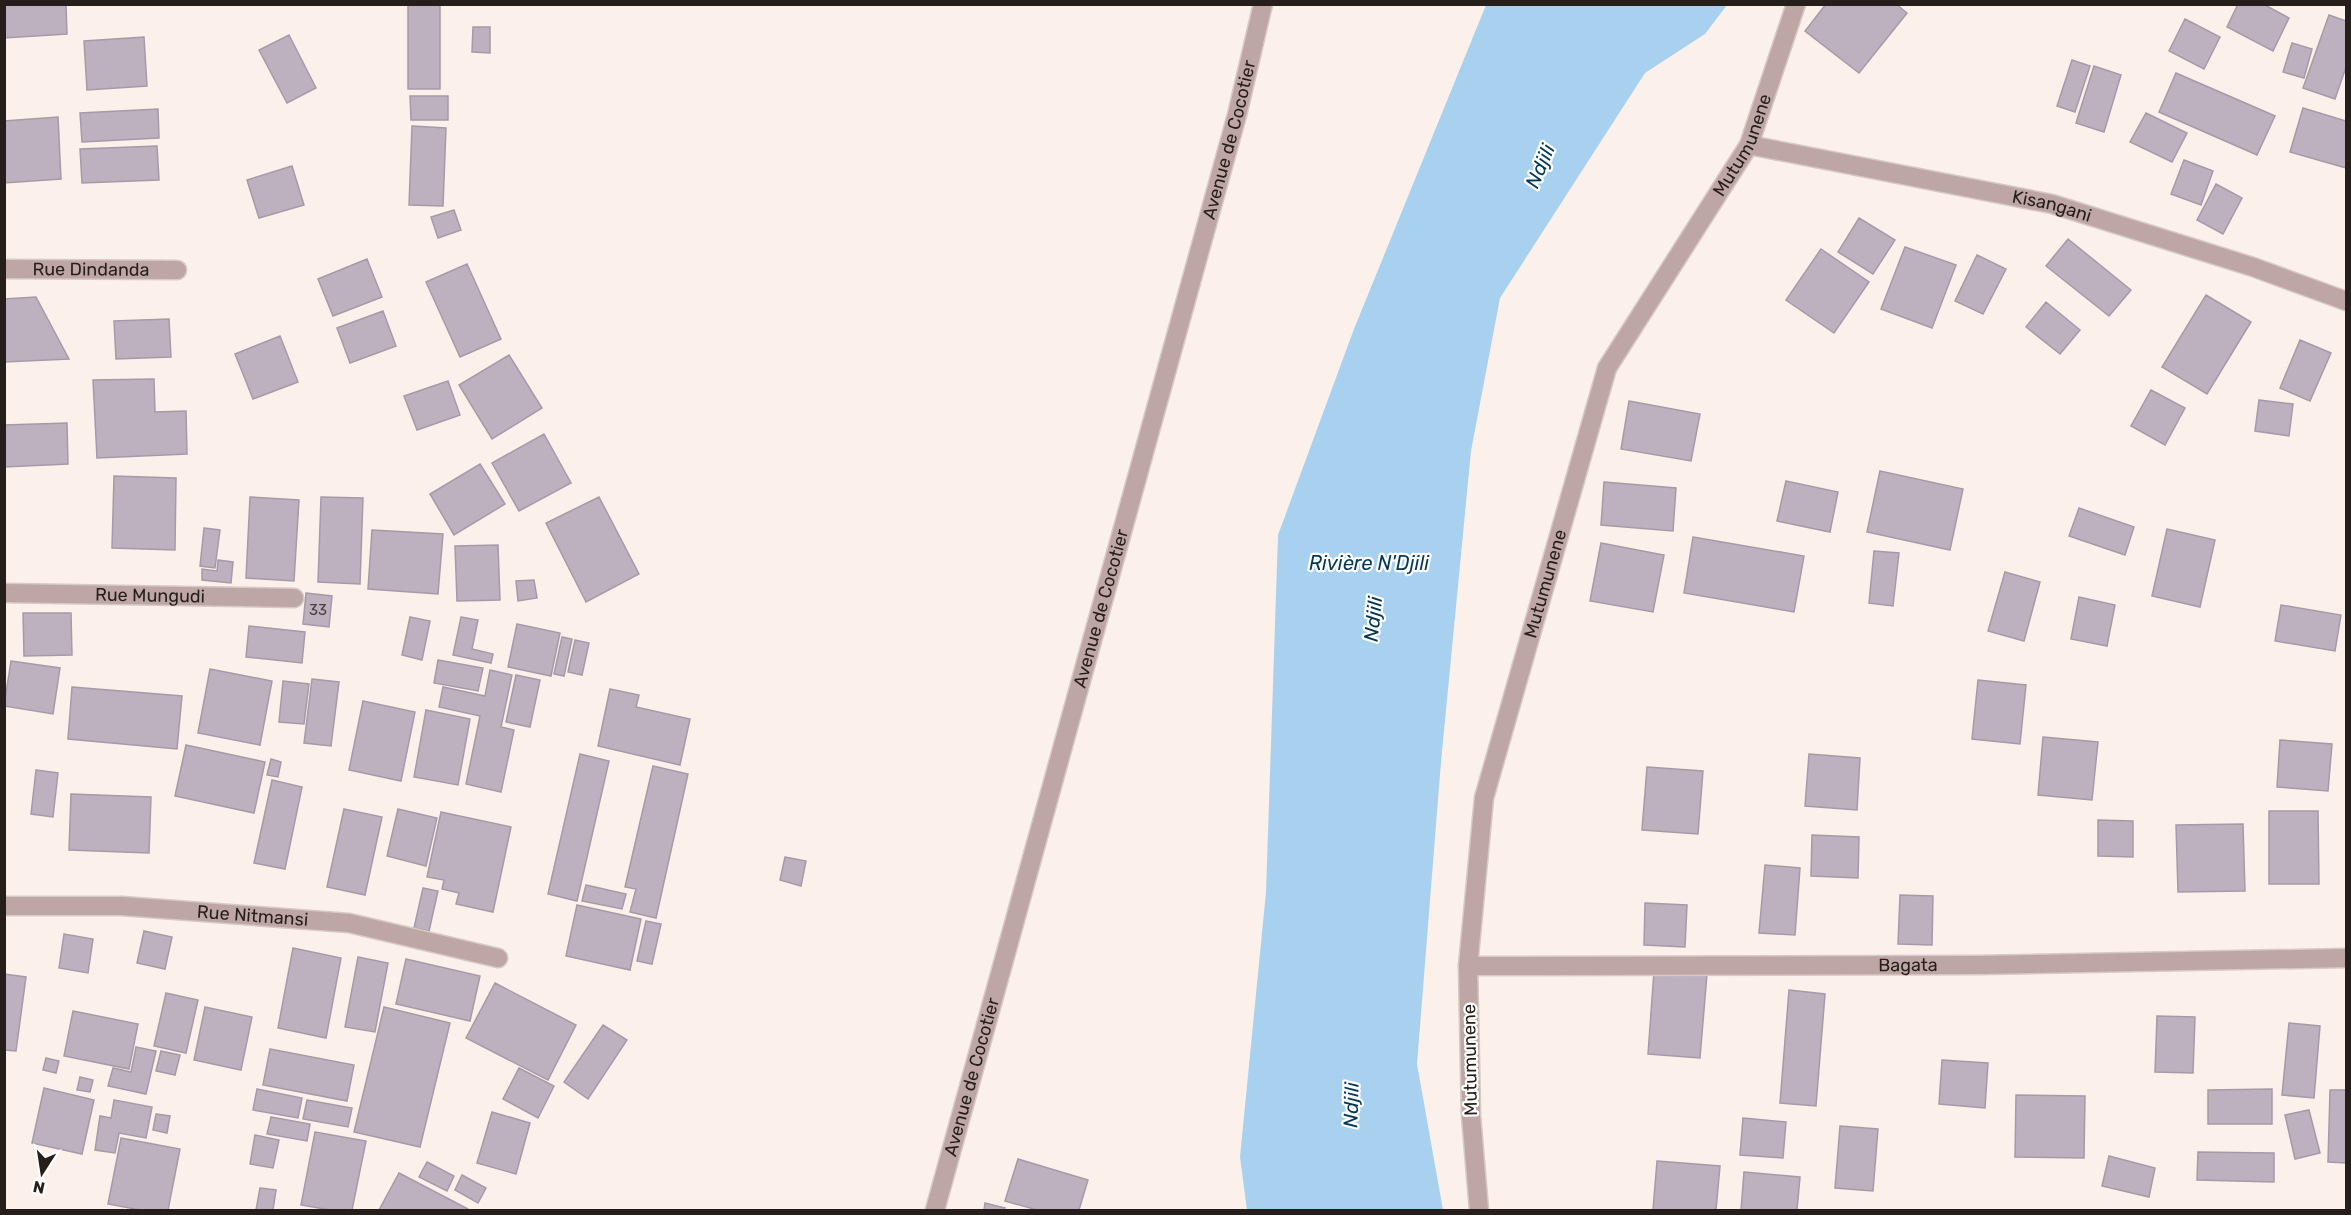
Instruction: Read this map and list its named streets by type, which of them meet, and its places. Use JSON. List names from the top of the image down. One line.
{"streets":{"street":["Avenue de Cocotier","Mutumunene","Kisangani","Rue Dindanda","Rue Mungudi","Rue Nitmansi","Bagata"]},"crossings":[["Mutumunene","Kisangani"],["Mutumunene","Bagata"]],"water":["Ndjili","Rivière N'Djili"],"house_numbers":["33"],"north":"bottom"}
